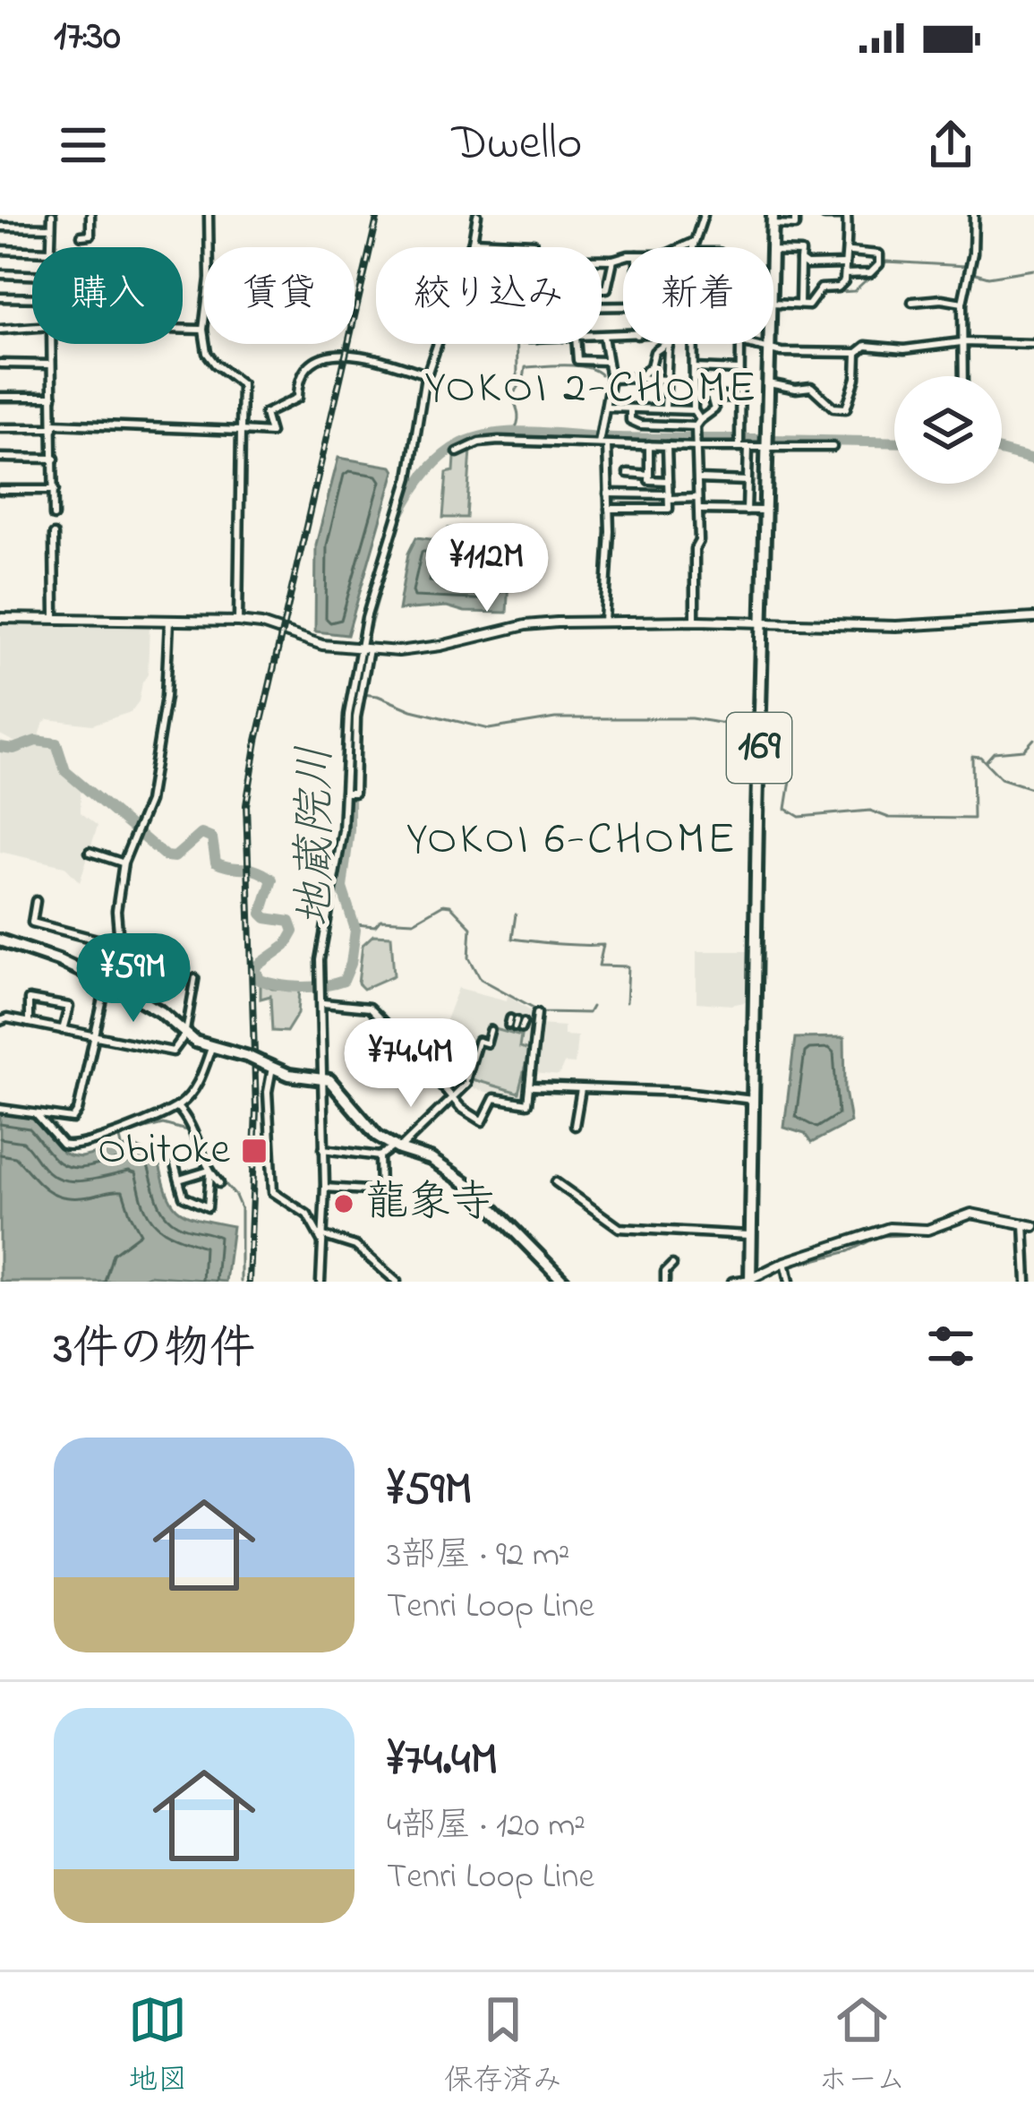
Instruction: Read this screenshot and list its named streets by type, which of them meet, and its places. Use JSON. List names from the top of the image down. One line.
{"streets":{"main road":["169"]},"districts":["YOKOI 2-CHOME","YOKOI 6-CHOME"],"water":["地蔵院川"],"places":{"transit":["Obitoke"],"other":["龍象寺"]},"page":{"status":"17:30","header":"Dwello","chip":["購入","賃貸","絞り込み","新着"],"price":["¥112M","¥59M","¥74.4M"],"heading":"3件の物件","list":[{"name":"¥59M","note":"3部屋 · 92 m² · Tenri Loop Line"},{"name":"¥74.4M","note":"4部屋 · 120 m² · Tenri Loop Line"}],"tabs":["地図","保存済み","ホーム"]}}
